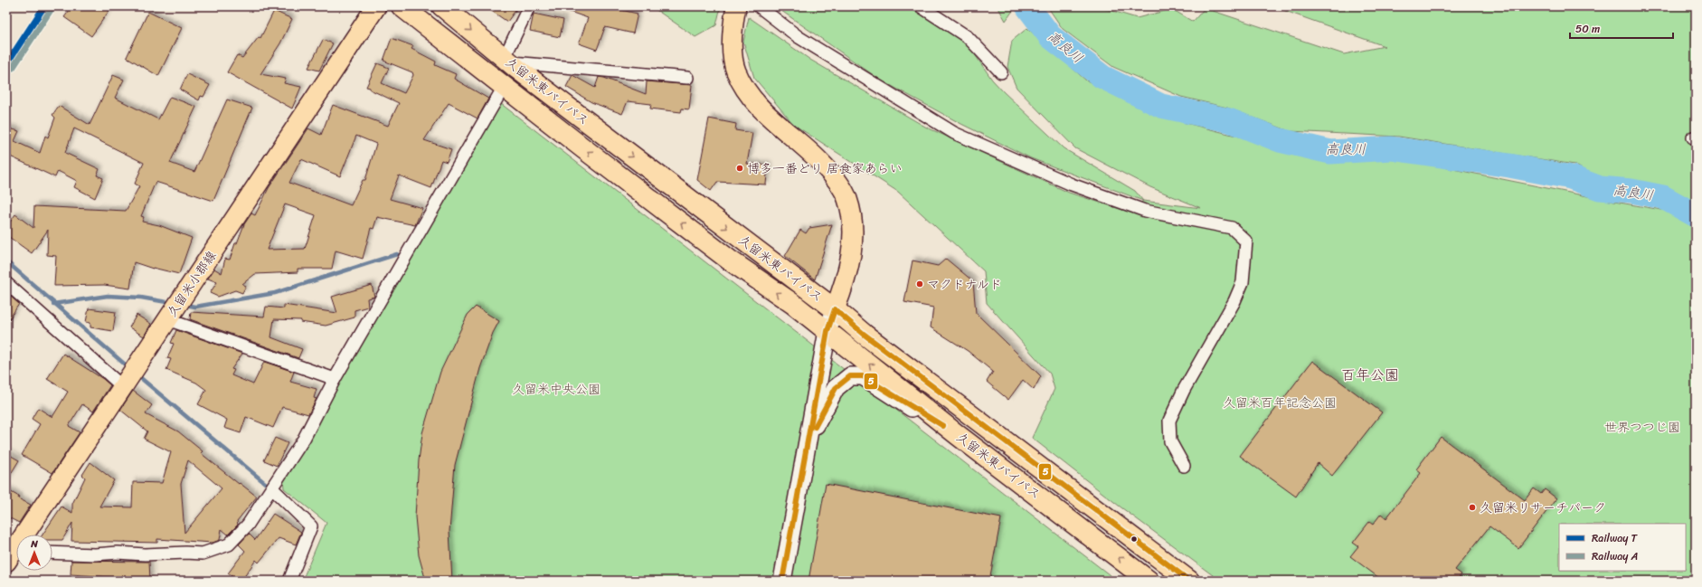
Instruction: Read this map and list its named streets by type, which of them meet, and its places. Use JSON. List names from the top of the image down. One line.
{"streets":{"highway":["久留米東バイパス"],"main road":["久留米小郡線"]},"districts":["百年公園"],"water":["高良川"],"parks":["久留米中央公園","久留米百年記念公園","世界つつじ園"],"places":["博多一番どり 居食家あらい","マクドナルド","久留米リサーチパーク"],"lines":["rail line T","rail line A","transit line 5"],"legend":["Railway T","Railway A"],"scale_bar":"50 m","north":"top"}
